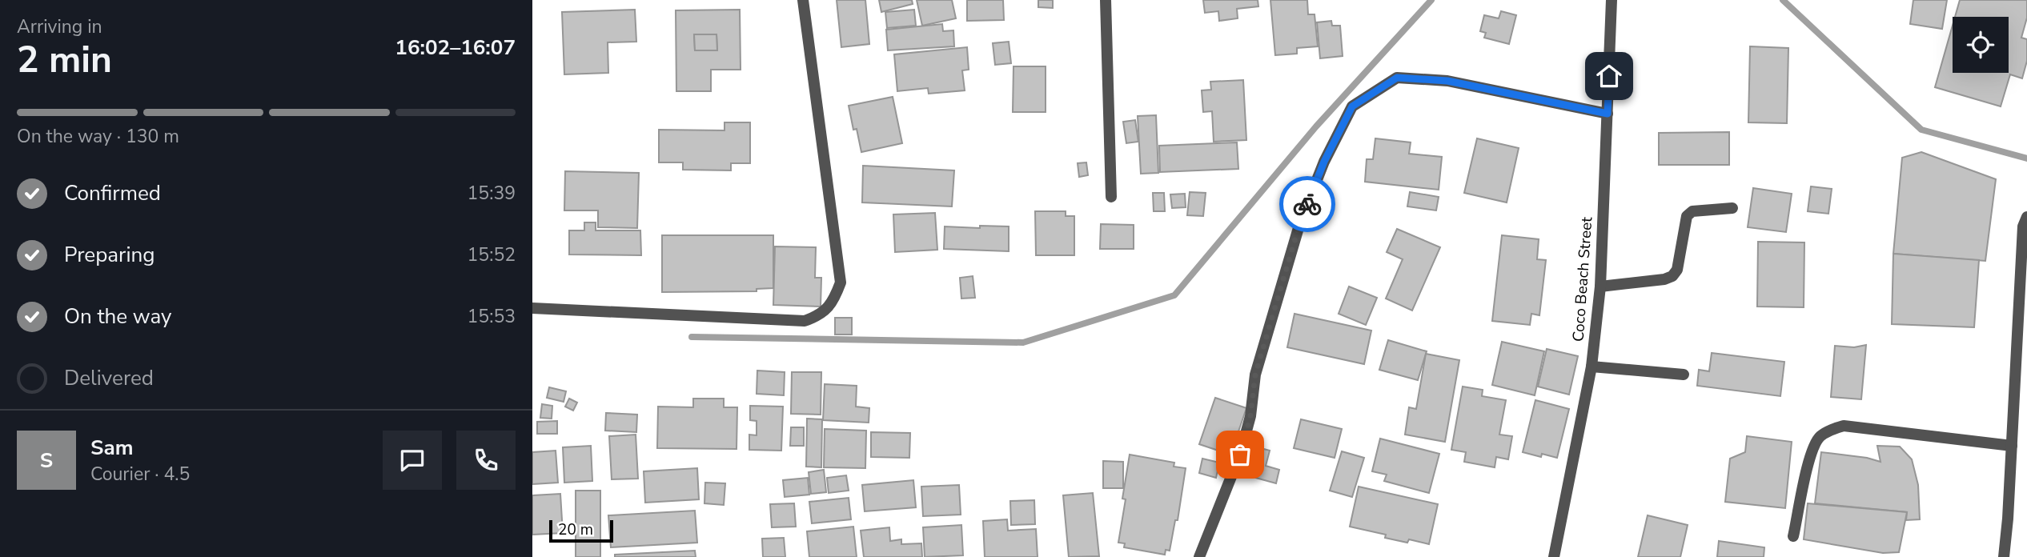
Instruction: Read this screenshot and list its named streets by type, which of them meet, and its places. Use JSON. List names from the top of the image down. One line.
{"streets":{"street":["Coco Beach Street"]},"scale_bar":"20 m","page":{"heading":["2 min","Arriving in","16:02–16:07"],"panel":["Sam","Courier · 4.5"],"bar":"On the way · 130 m","list":[["Confirmed","15:39"],["Preparing","15:52"],["On the way","15:53"],"Delivered"],"round":"S","scale":"20 m"}}
